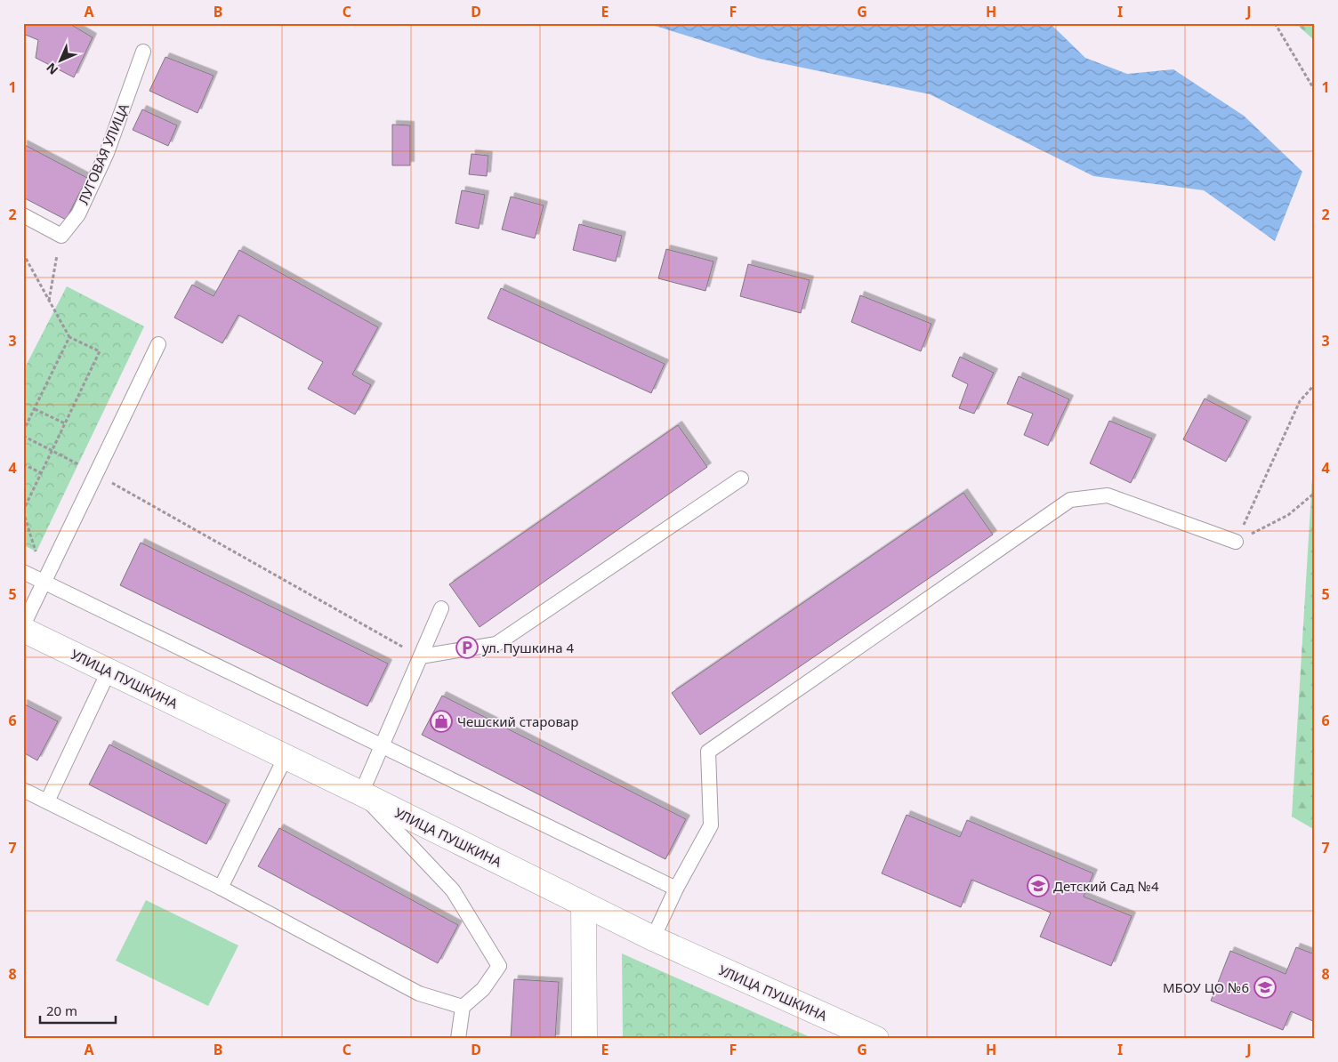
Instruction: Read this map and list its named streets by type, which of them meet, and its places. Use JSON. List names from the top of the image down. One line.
{"streets":{"street":["УЛИЦА ПУШКИНА"],"lane":["ЛУГОВАЯ УЛИЦА"]},"places":{"parking":["ул. Пушкина 4"],"shop":["Чешский старовар"],"school or university":["Детский Сад №4","МБОУ ЦО №6"]},"scale_bar":"20 m","north":"bottom left","grid":{"columns":["A","B","C","D","E","F","G","H","I","J"],"rows":["1","2","3","4","5","6","7","8"]}}
